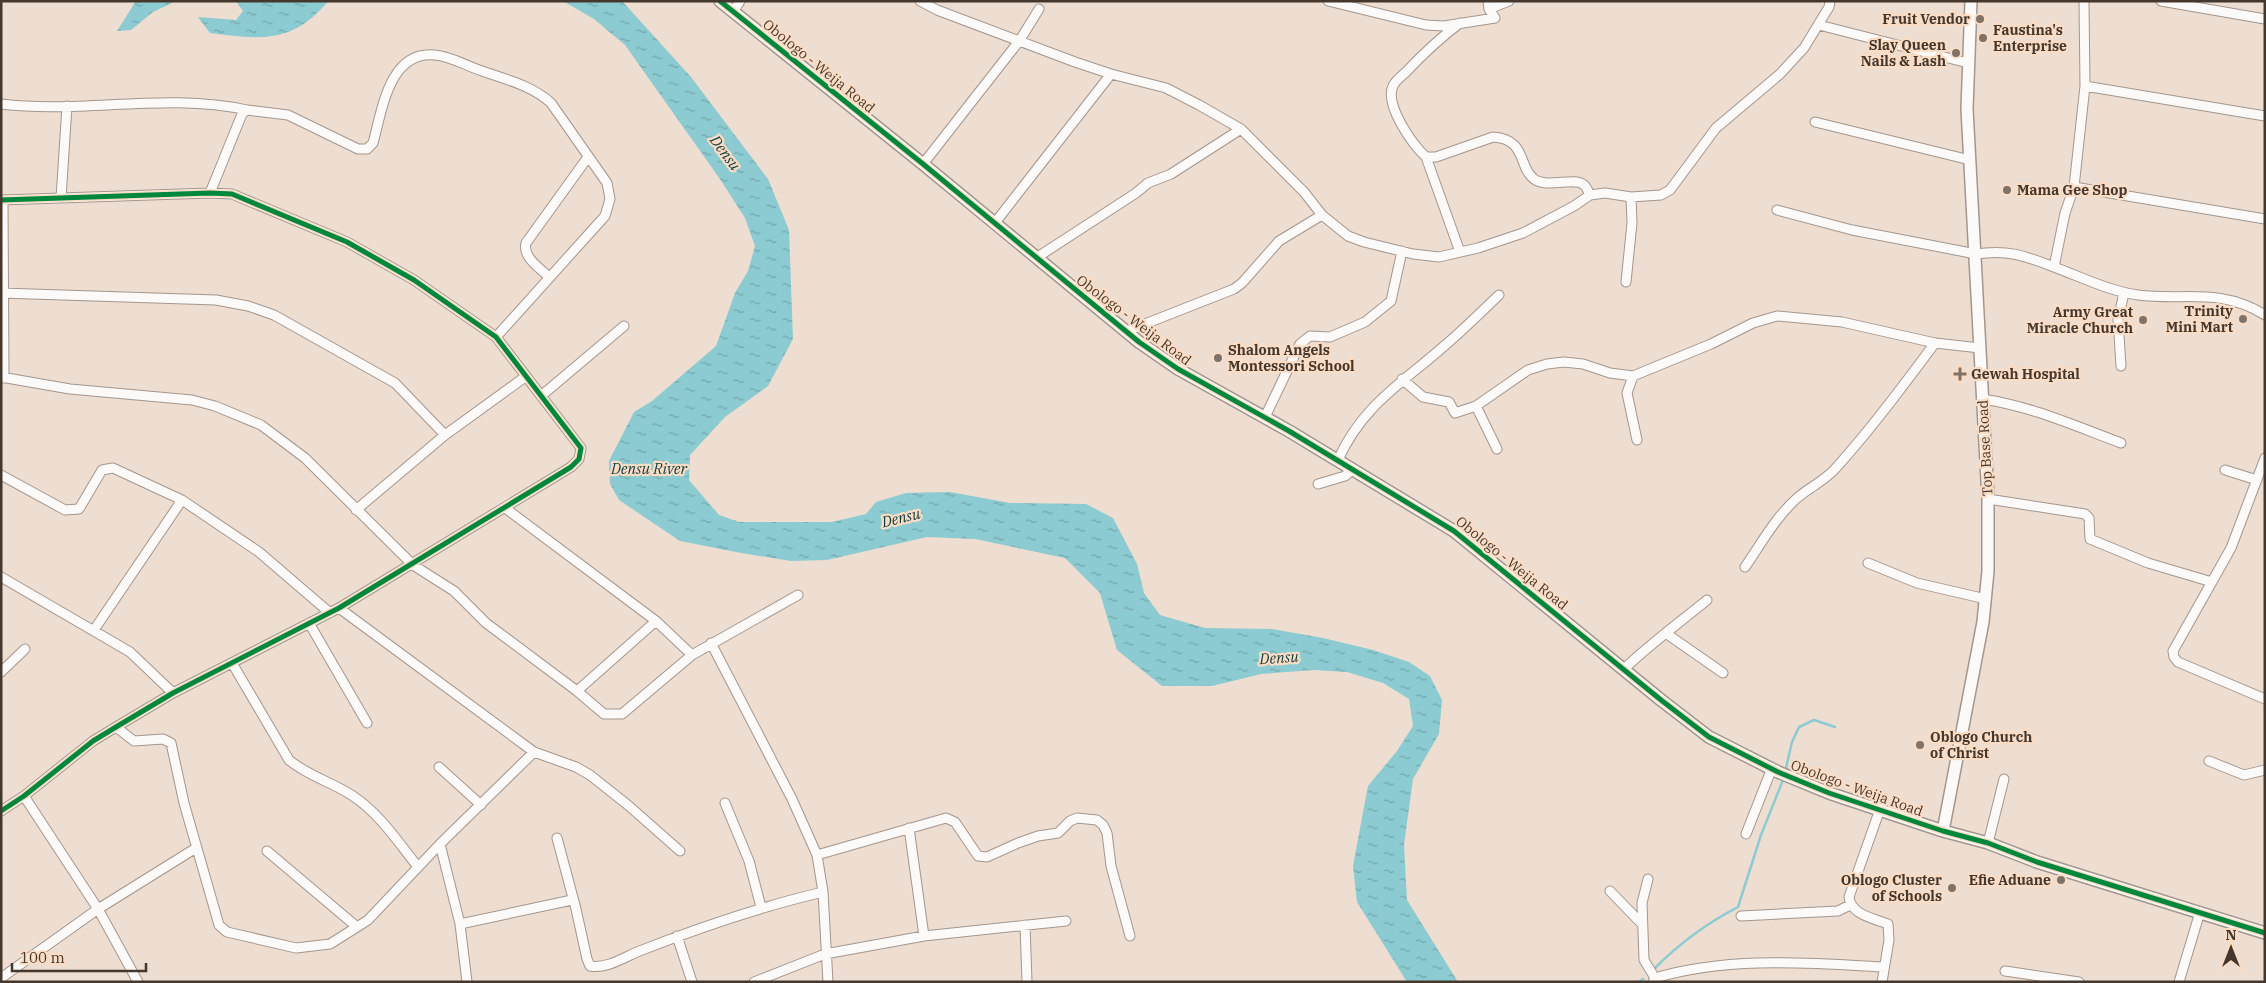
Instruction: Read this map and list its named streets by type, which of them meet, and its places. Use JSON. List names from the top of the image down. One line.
{"streets":{"street":["Obologo - Weija Road","Top Base Road"]},"crossings":[["Obologo - Weija Road","Top Base Road"]],"water":["Densu","Densu River"],"places":{"other":["Fruit Vendor","Faustina's Enterprise","Slay Queen Nails & Lash","Mama Gee Shop","Trinity Mini Mart","Army Great Miracle Church","Shalom Angels Montessori School","Oblogo Church of Christ","Efie Aduane","Oblogo Cluster of Schools"],"health":["Gewah Hospital"]},"scale_bar":"100 m","north":"top"}
